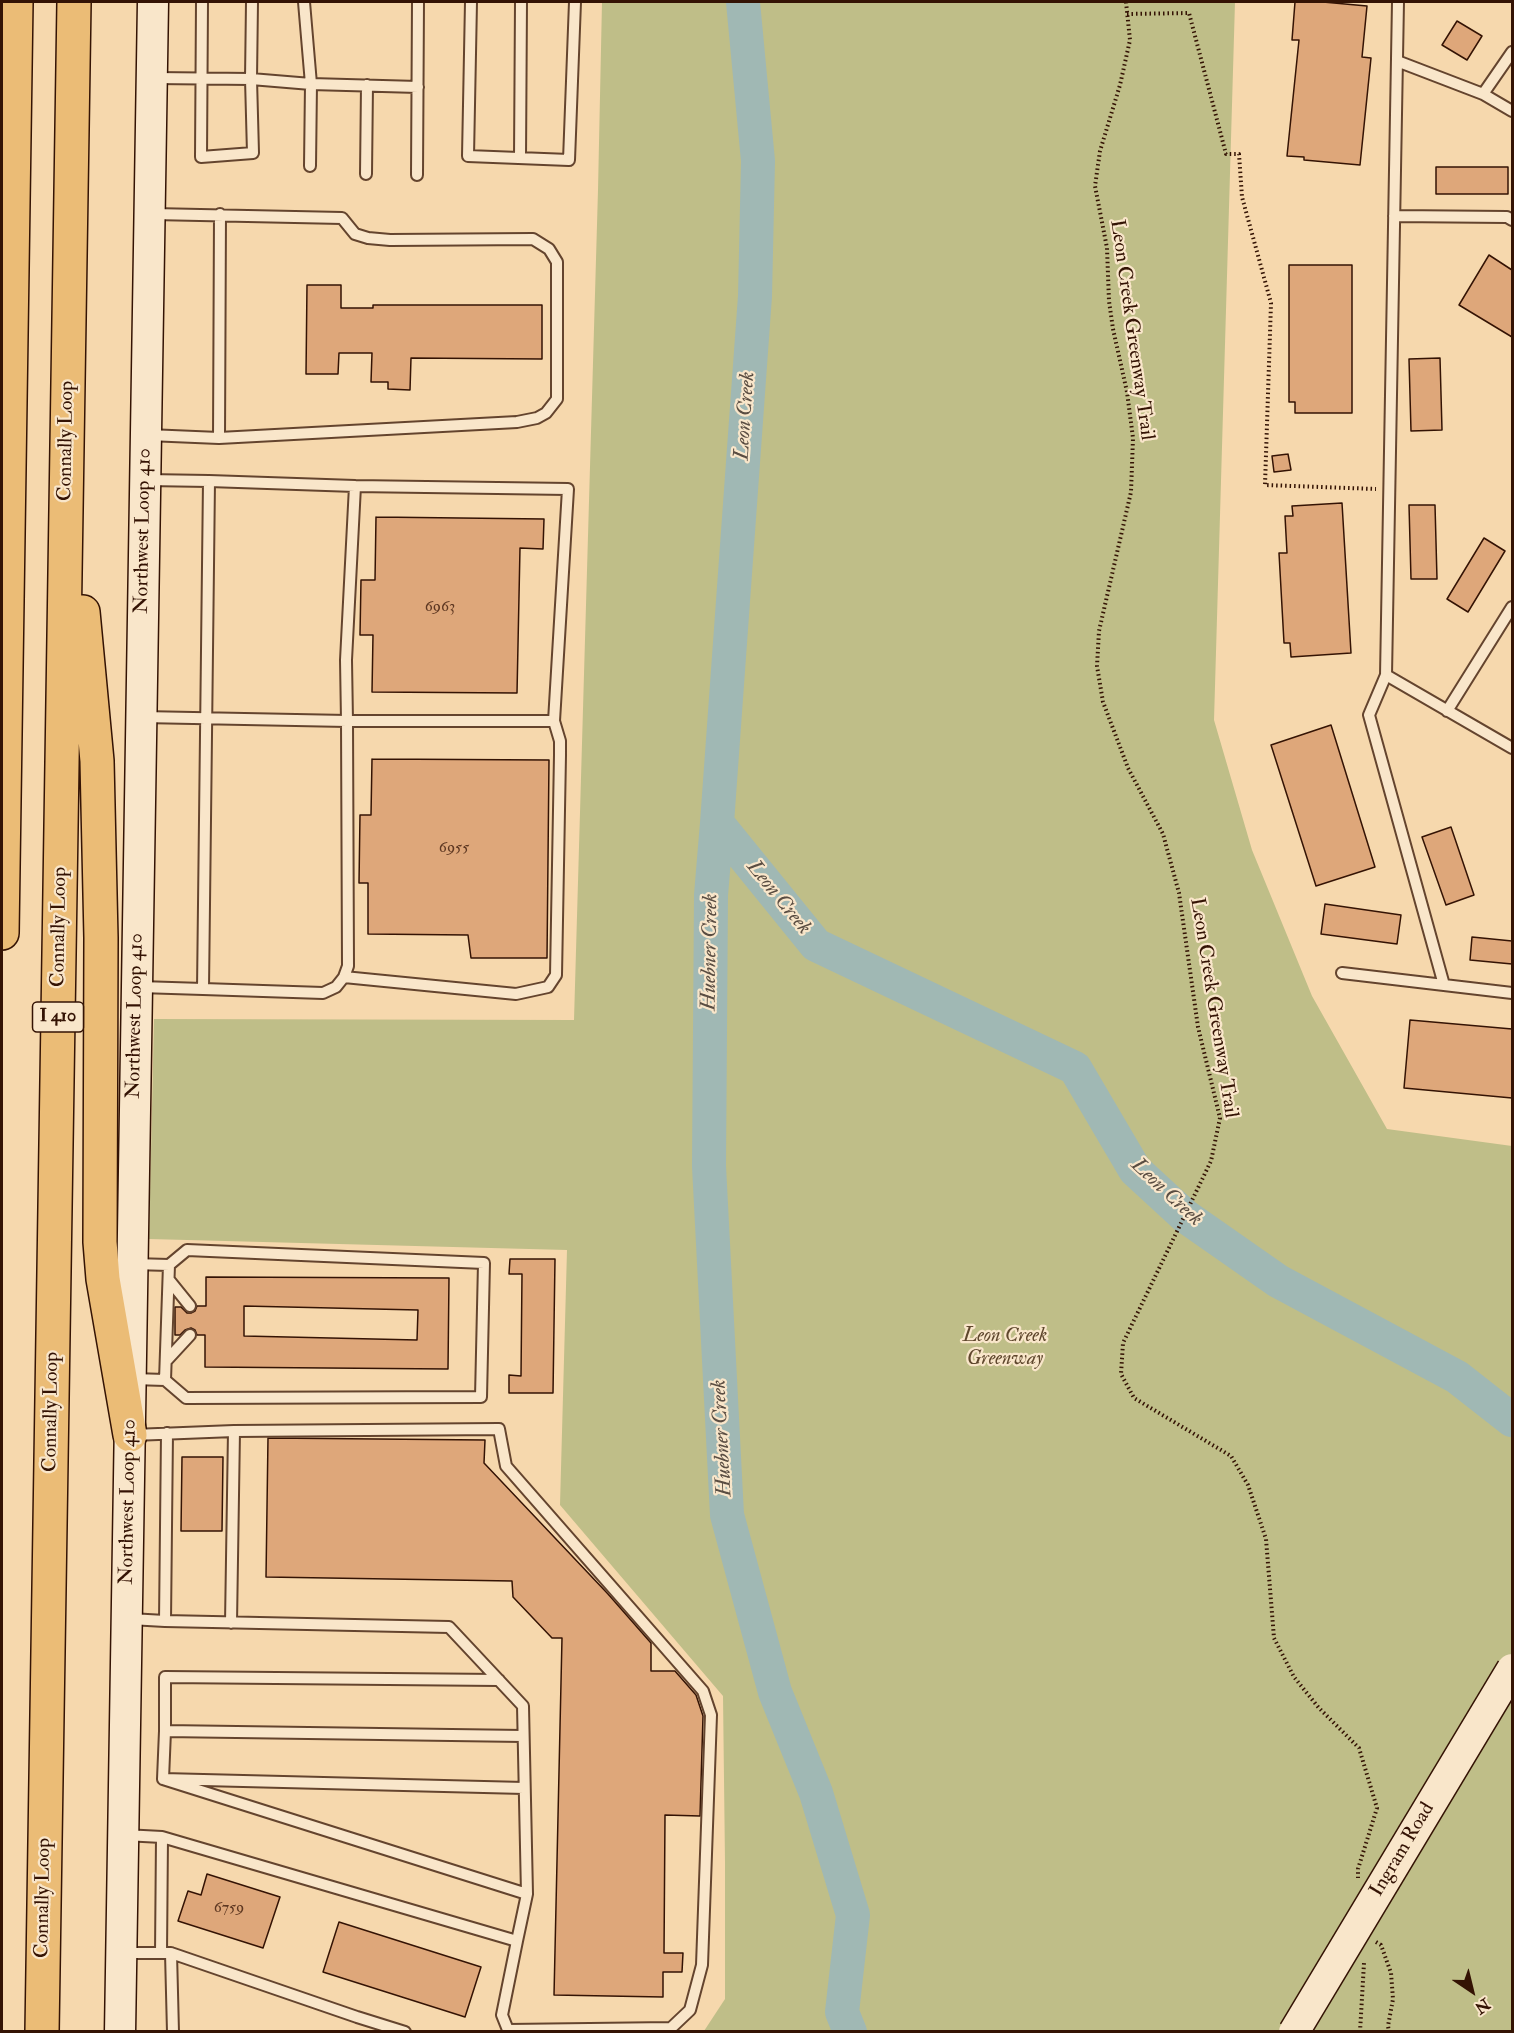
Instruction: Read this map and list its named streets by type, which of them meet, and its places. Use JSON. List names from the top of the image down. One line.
{"streets":{"highway":["Connally Loop","I 410"],"main road":["Northwest Loop 410","Ingram Road"],"path":["Leon Creek Greenway Trail"]},"water":["Leon Creek","Huebner Creek"],"parks":["Leon Creek Greenway"],"house_numbers":["6963","6955","6759"],"north":"bottom right"}
